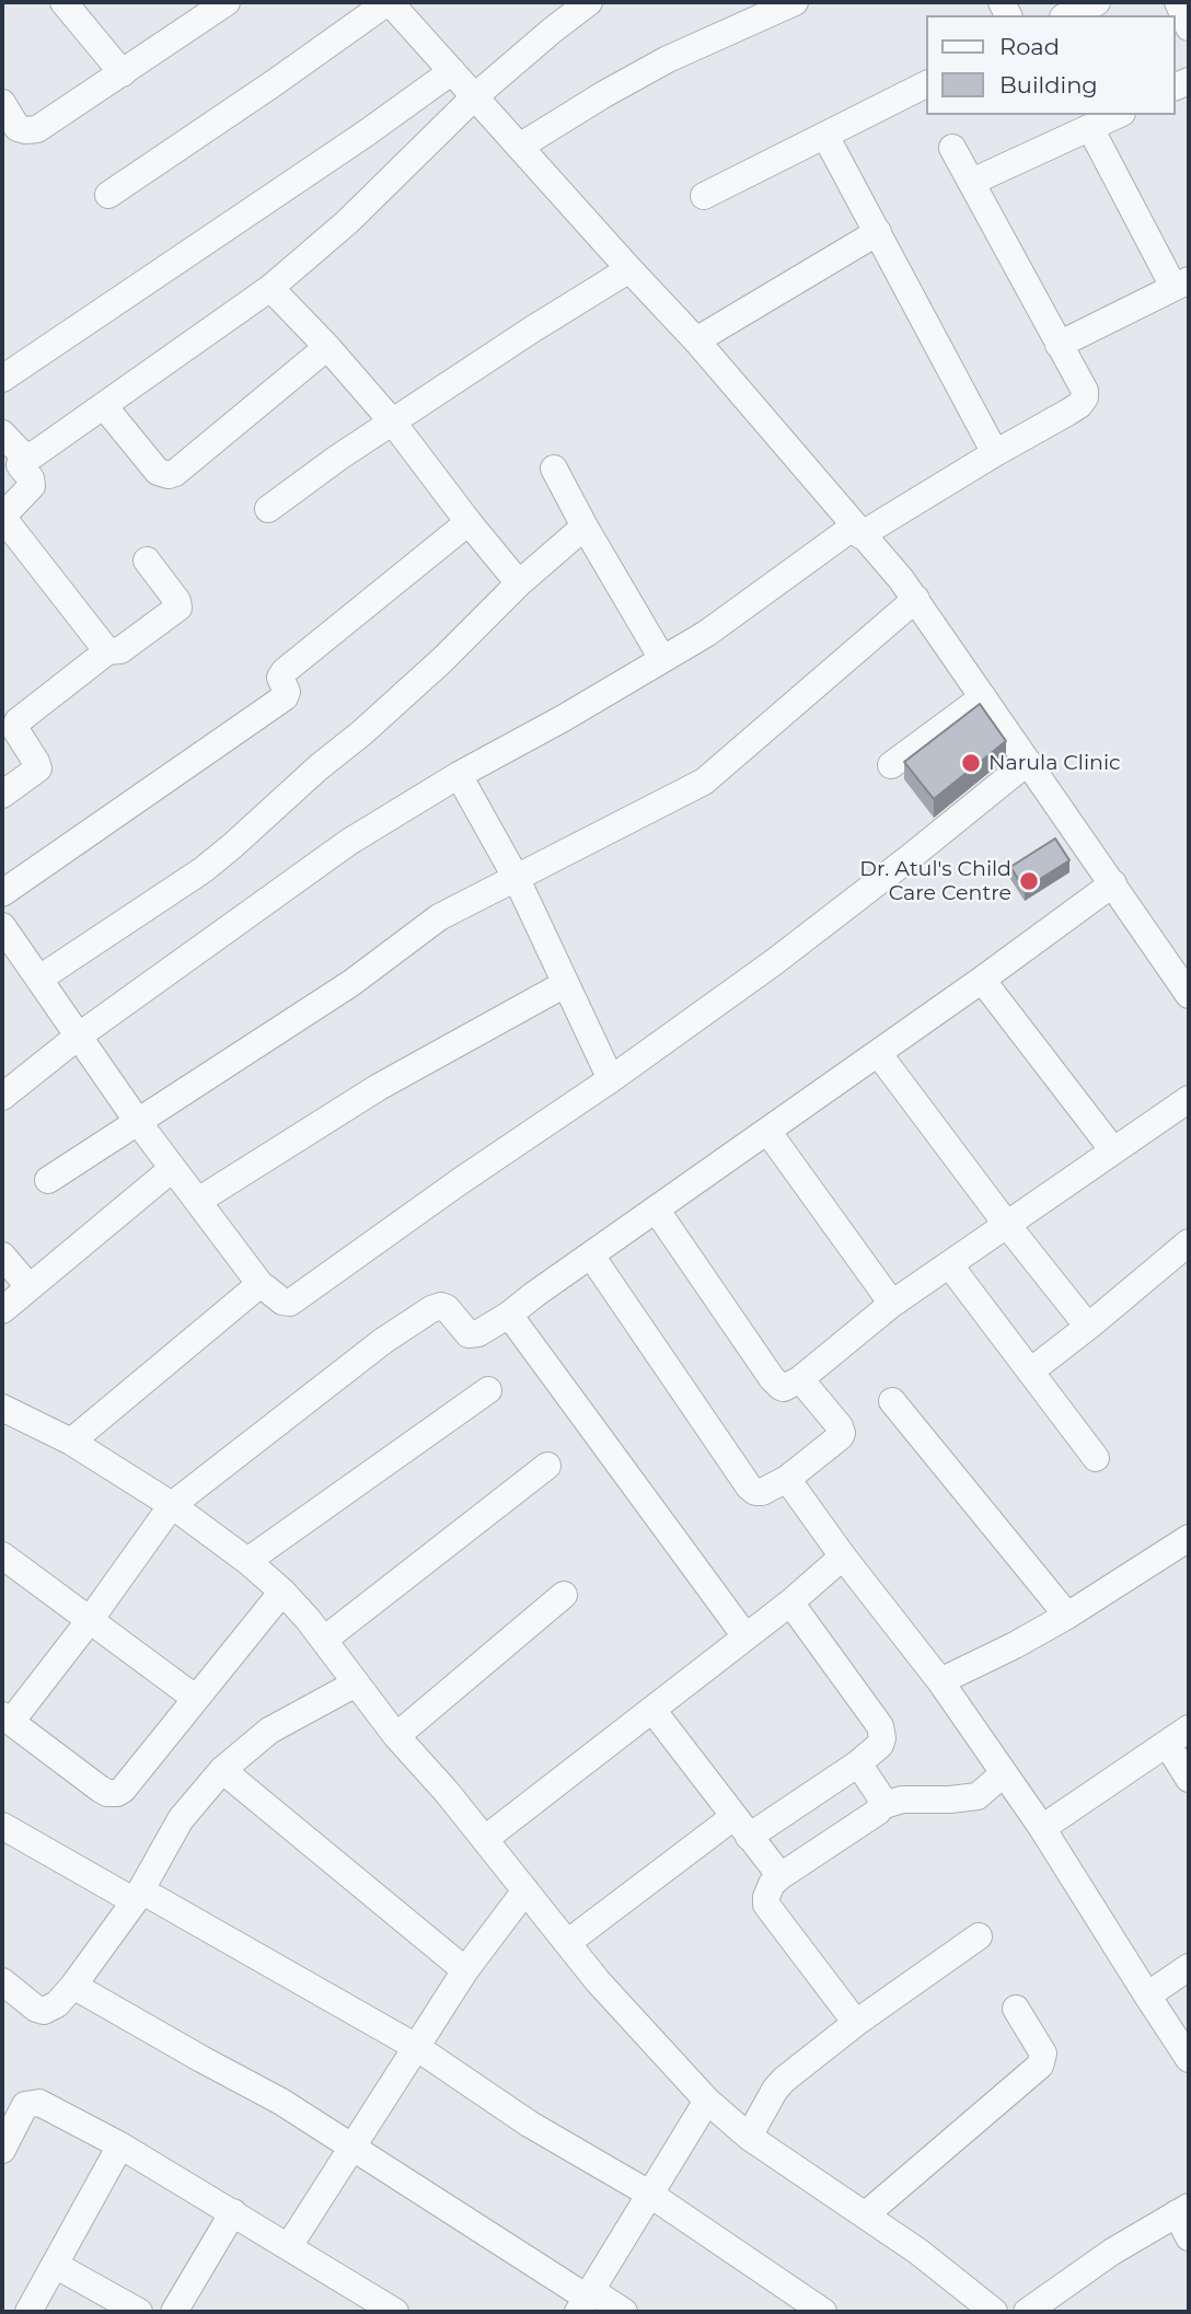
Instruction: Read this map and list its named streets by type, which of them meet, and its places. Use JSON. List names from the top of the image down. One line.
{"places":["Narula Clinic","Dr. Atul's Child Care Centre"],"legend":["Road","Building"]}
